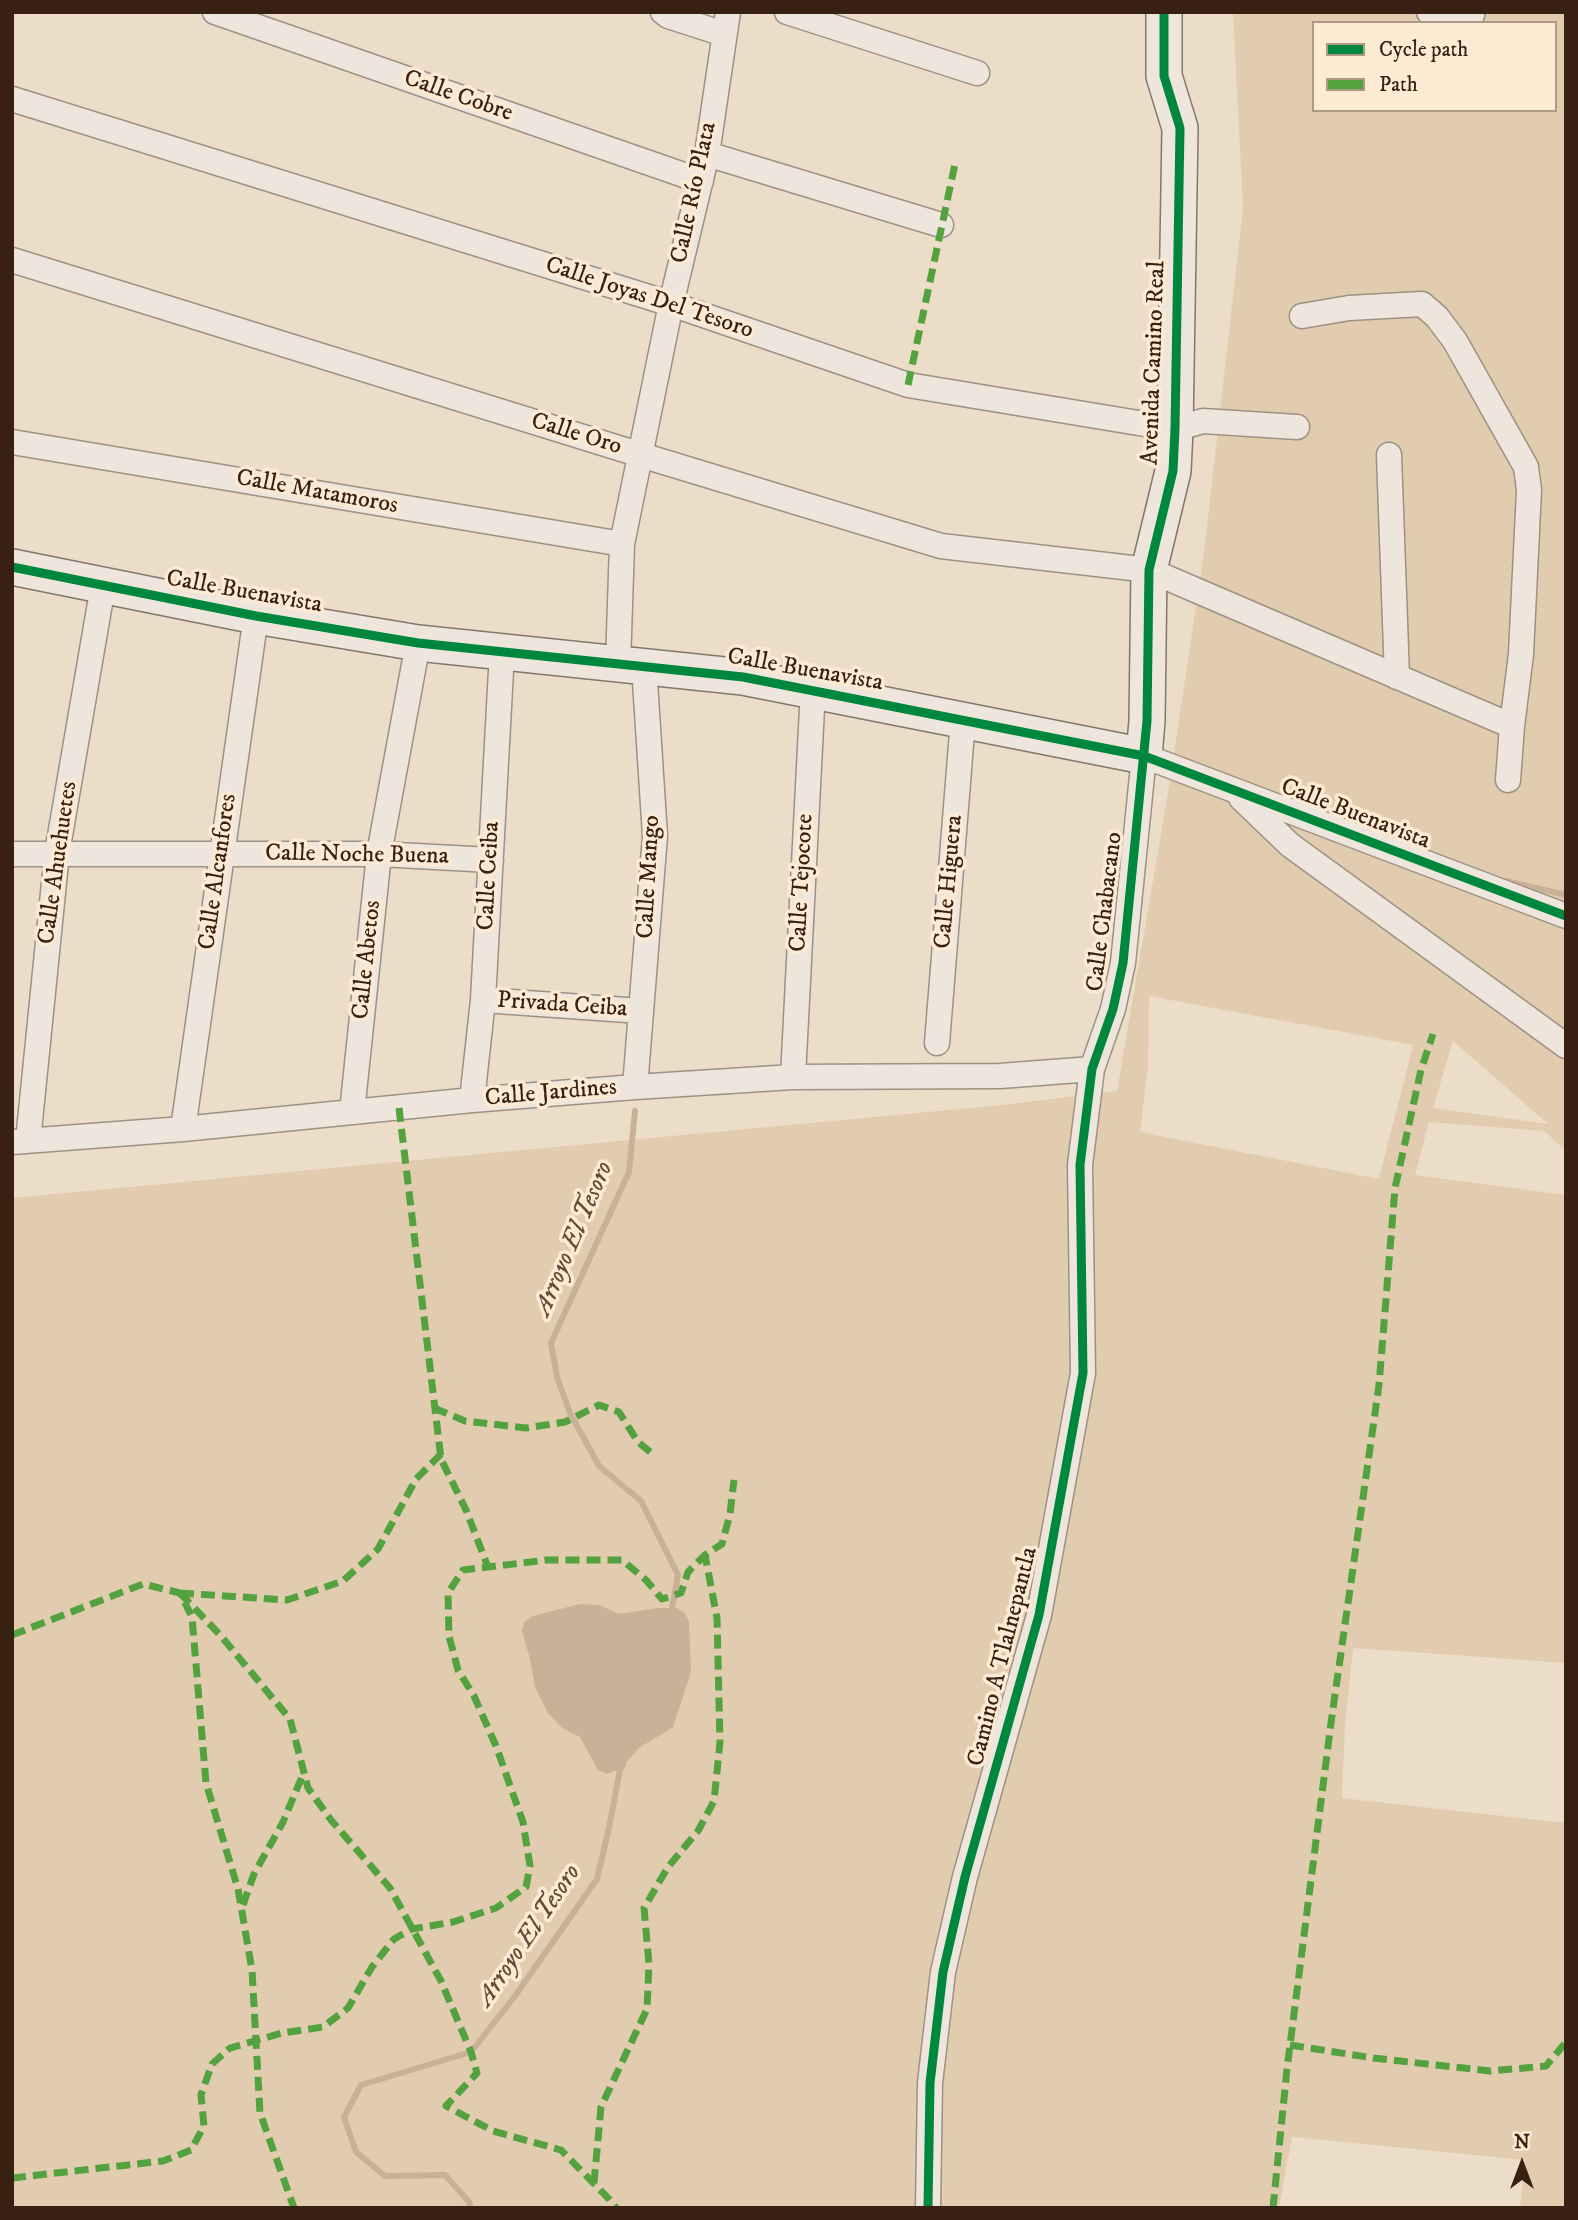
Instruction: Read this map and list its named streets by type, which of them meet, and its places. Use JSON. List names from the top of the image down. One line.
{"streets":{"street":["Calle Cobre","Calle Río Plata","Calle Joyas Del Tesoro","Avenida Camino Real","Calle Oro","Calle Matamoros","Calle Buenavista","Calle Noche Buena","Calle Ahuehuetes","Calle Alcanfores","Calle Ceiba","Calle Mango","Calle Higuera","Calle Tejocote","Calle Chabacano","Calle Abetos","Privada Ceiba","Calle Jardines","Camino A Tlalnepantla"]},"crossings":[["Calle Cobre","Calle Río Plata"],["Calle Río Plata","Calle Joyas Del Tesoro"],["Calle Río Plata","Calle Oro"],["Calle Río Plata","Calle Matamoros"],["Calle Río Plata","Calle Buenavista"],["Calle Río Plata","Calle Mango"],["Calle Joyas Del Tesoro","Avenida Camino Real"],["Avenida Camino Real","Calle Oro"],["Avenida Camino Real","Calle Buenavista"],["Avenida Camino Real","Calle Chabacano"],["Calle Buenavista","Calle Ahuehuetes"],["Calle Buenavista","Calle Alcanfores"],["Calle Buenavista","Calle Ceiba"],["Calle Buenavista","Calle Mango"],["Calle Buenavista","Calle Higuera"],["Calle Buenavista","Calle Tejocote"],["Calle Buenavista","Calle Chabacano"],["Calle Buenavista","Calle Abetos"],["Calle Noche Buena","Calle Ahuehuetes"],["Calle Noche Buena","Calle Alcanfores"],["Calle Noche Buena","Calle Ceiba"],["Calle Noche Buena","Calle Abetos"],["Calle Ahuehuetes","Calle Jardines"],["Calle Alcanfores","Calle Jardines"],["Calle Ceiba","Privada Ceiba"],["Calle Ceiba","Calle Jardines"],["Calle Mango","Privada Ceiba"],["Calle Mango","Calle Jardines"],["Calle Tejocote","Calle Jardines"],["Calle Chabacano","Calle Jardines"],["Calle Chabacano","Camino A Tlalnepantla"],["Calle Abetos","Calle Jardines"],["Calle Jardines","Camino A Tlalnepantla"]],"water":["Arroyo El Tesoro"],"legend":["Cycle path","Path"],"north":"top"}
